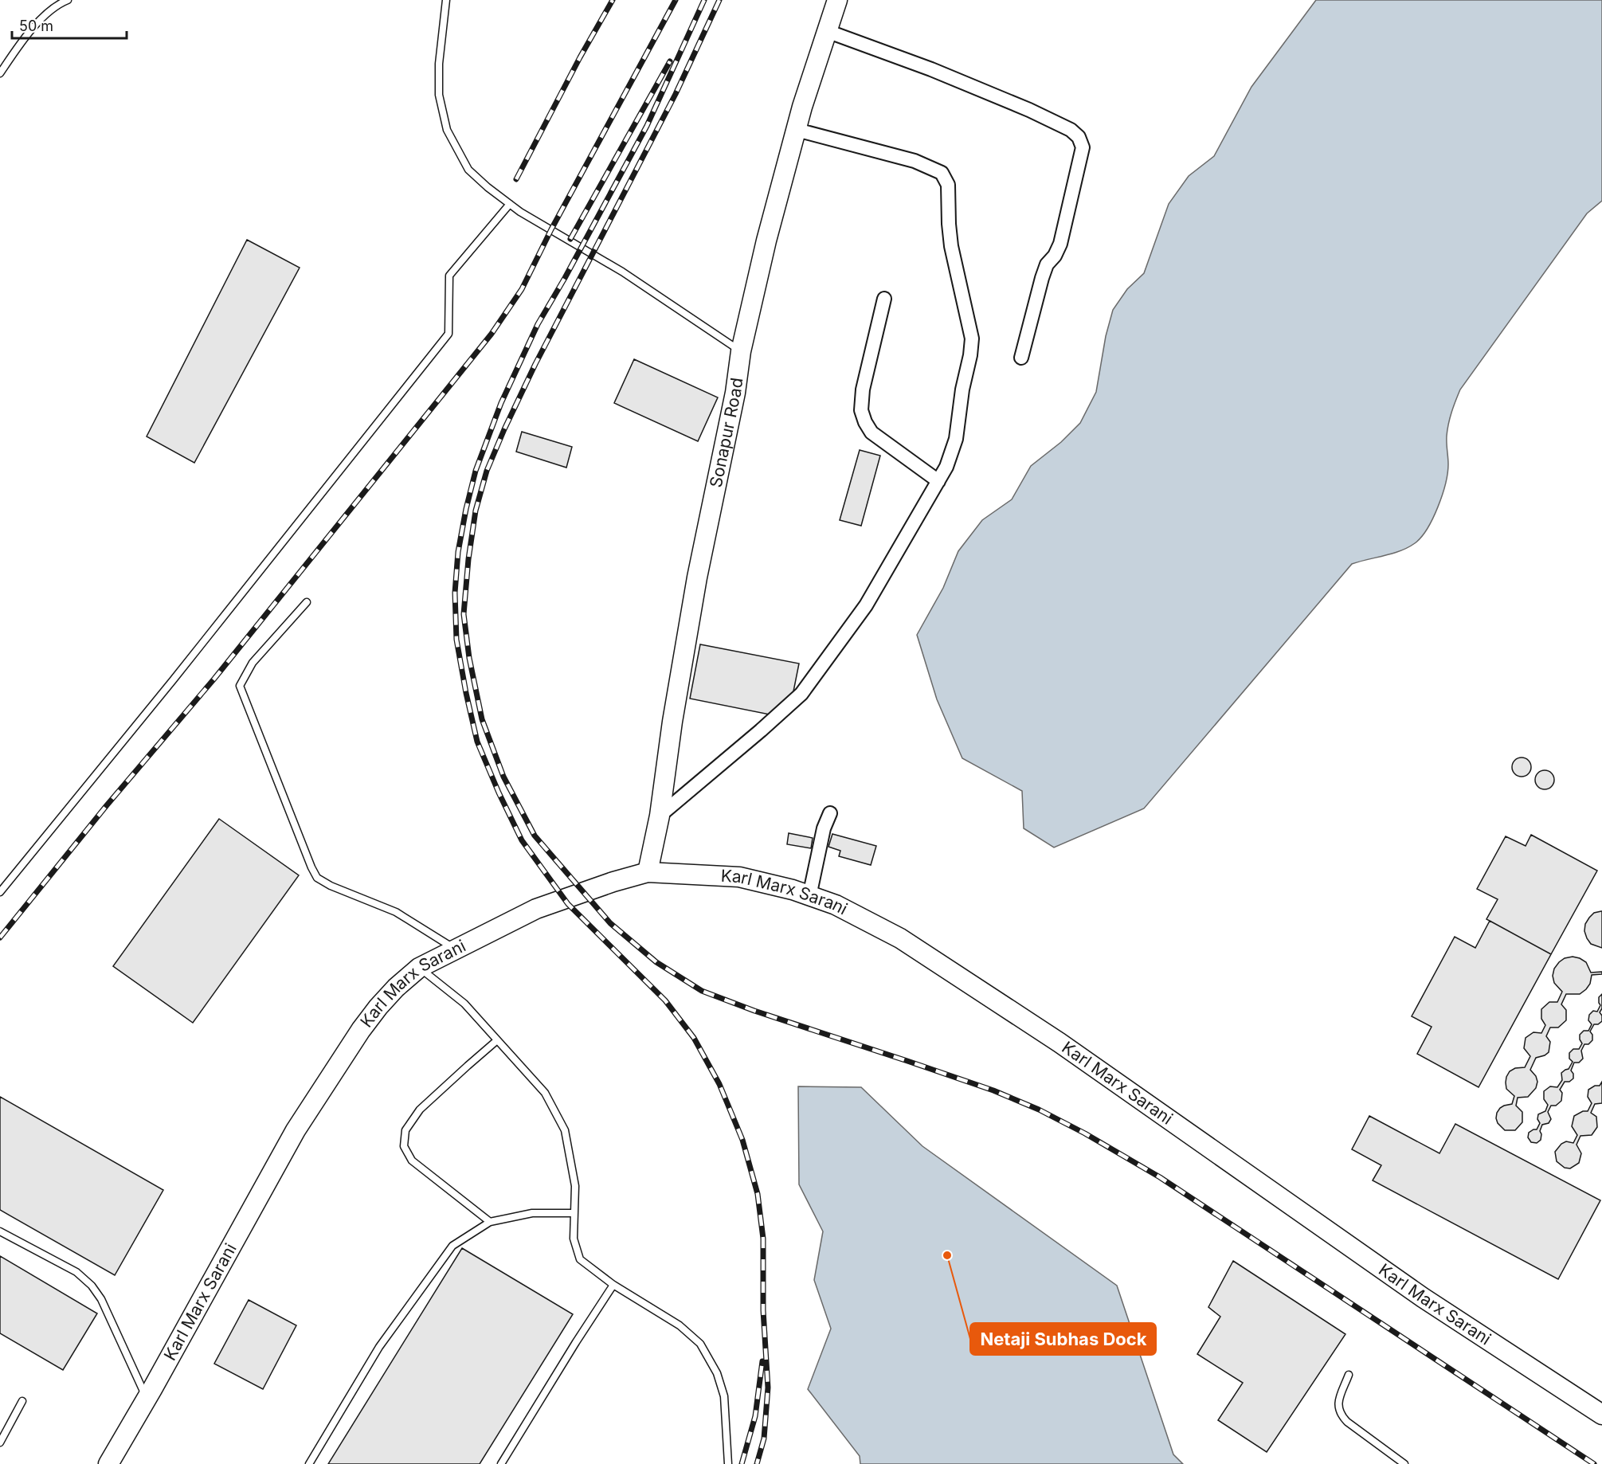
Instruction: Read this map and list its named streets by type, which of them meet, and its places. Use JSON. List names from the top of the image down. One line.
{"streets":{"main road":["Sonapur Road","Karl Marx Sarani"]},"crossings":[["Sonapur Road","Karl Marx Sarani"]],"places":["Netaji Subhas Dock"],"scale_bar":"50 m"}
